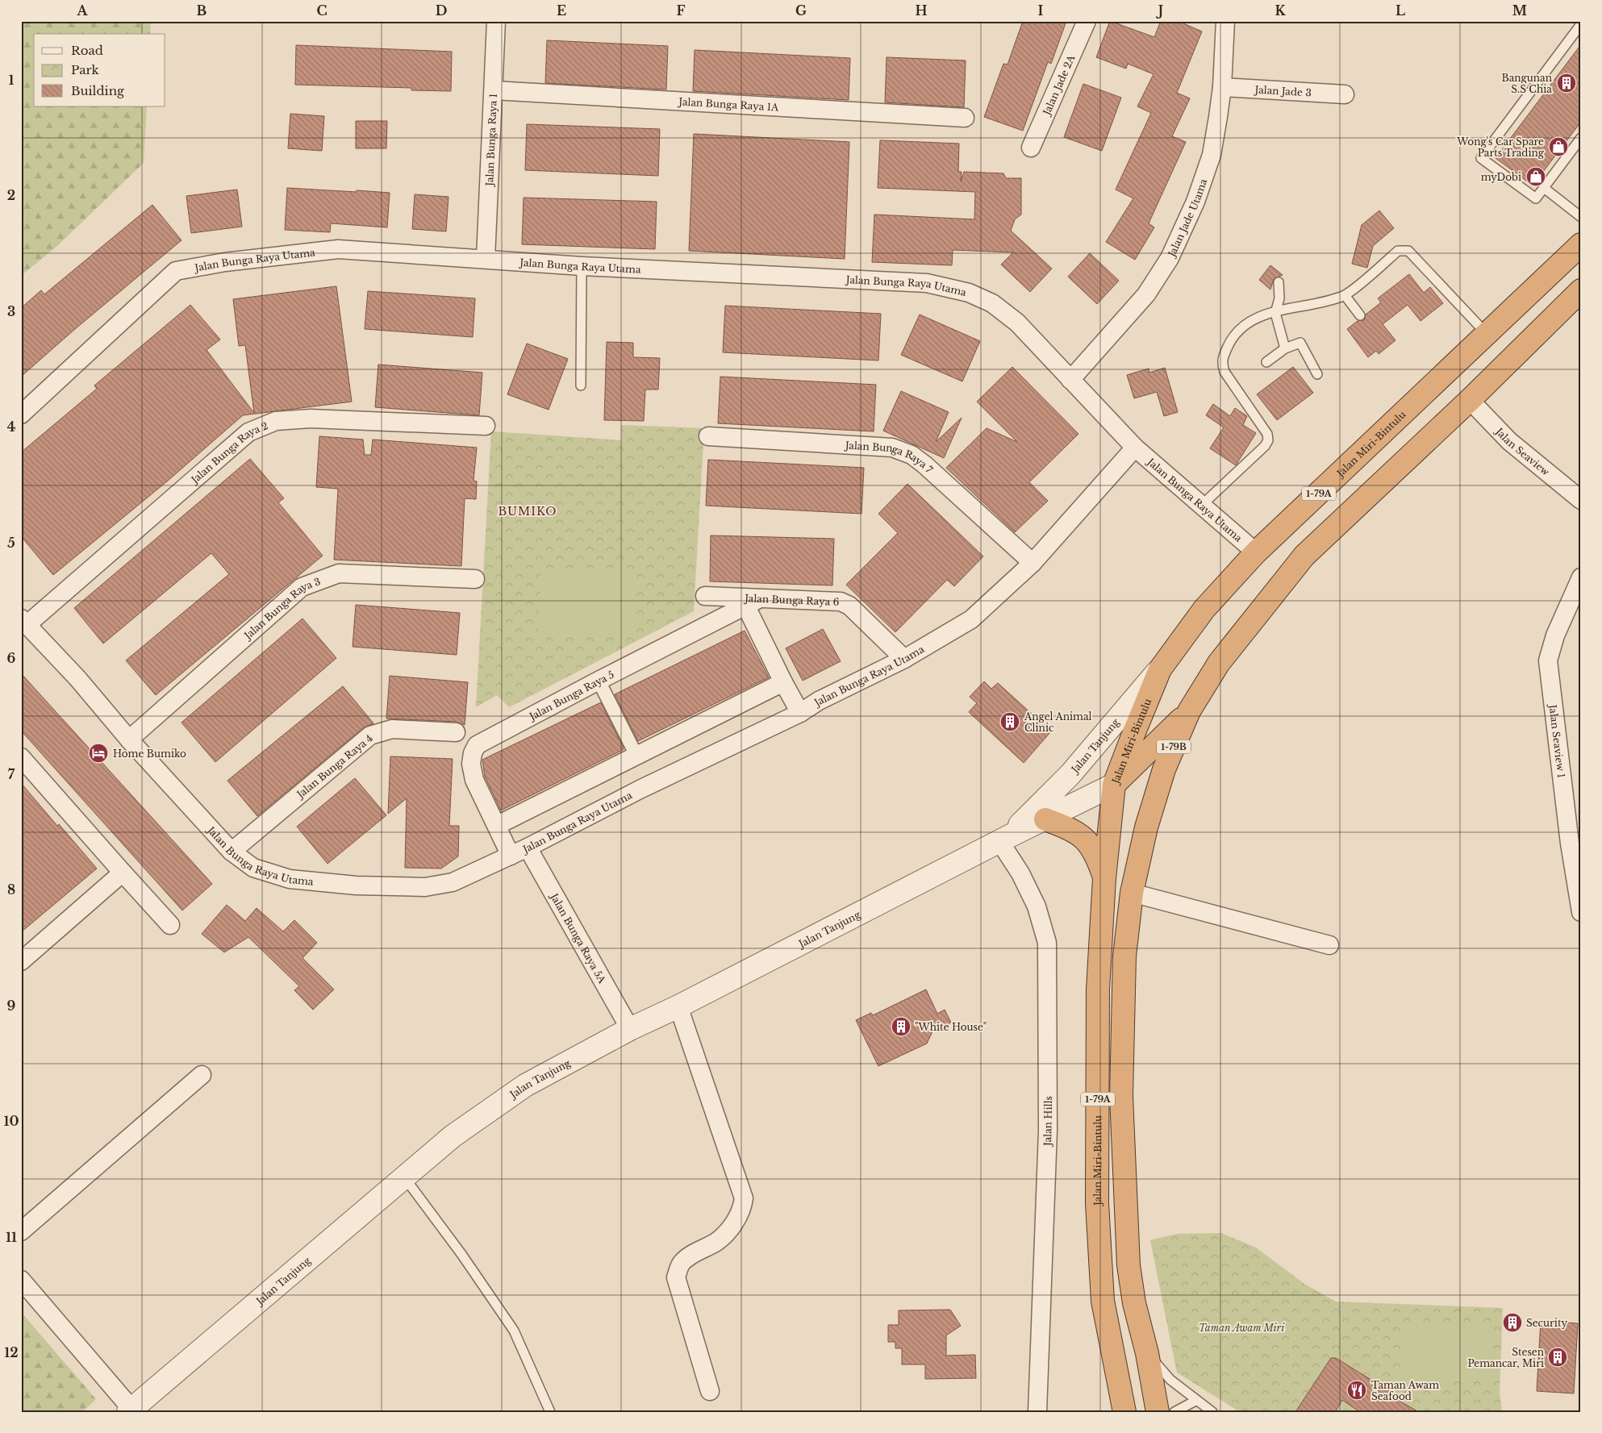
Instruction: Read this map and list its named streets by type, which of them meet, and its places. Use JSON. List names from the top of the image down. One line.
{"streets":{"highway":["Jalan Miri-Bintulu","1-79A","1-79B"],"street":["Jalan Jade 2A","Jalan Jade 3","Jalan Bunga Raya 1A","Jalan Bunga Raya 1","Jalan Jade Utama","Jalan Bunga Raya Utama","Jalan Seaview","Jalan Bunga Raya 2","Jalan Bunga Raya 7","Jalan Bunga Raya 6","Jalan Bunga Raya 3","Jalan Bunga Raya 5","Jalan Seaview 1","Jalan Tanjung","Jalan Bunga Raya 4","Jalan Bunga Raya 5A","Jalan Hills"]},"crossings":[["Jalan Jade 3","Jalan Jade Utama"],["Jalan Bunga Raya 1A","Jalan Bunga Raya 1"],["Jalan Bunga Raya 1","Jalan Bunga Raya Utama"],["Jalan Jade Utama","Jalan Bunga Raya Utama"],["Jalan Bunga Raya Utama","Jalan Miri-Bintulu"],["Jalan Bunga Raya Utama","Jalan Bunga Raya 2"],["Jalan Bunga Raya Utama","Jalan Bunga Raya 7"],["Jalan Bunga Raya Utama","Jalan Bunga Raya 6"],["Jalan Bunga Raya Utama","Jalan Bunga Raya 3"],["Jalan Bunga Raya Utama","Jalan Bunga Raya 5"],["Jalan Bunga Raya Utama","Jalan Bunga Raya 4"],["Jalan Bunga Raya Utama","Jalan Bunga Raya 5A"],["Jalan Miri-Bintulu","Jalan Tanjung"],["Jalan Seaview","1-79B"],["Jalan Bunga Raya 6","Jalan Bunga Raya 5"],["Jalan Tanjung","Jalan Bunga Raya 5A"],["Jalan Tanjung","Jalan Hills"]],"districts":["BUMIKO"],"parks":["Taman Awam Miri"],"places":{"building":["Bangunan S.S Chia","Angel Animal Clinic","\"White House\"","Security","Stesen Pemancar, Miri"],"shop":["Wong's Car Spare Parts Trading","myDobi"],"hotel":["Home Bumiko"],"restaurant":["Taman Awam Seafood"]},"legend":["Road","Park","Building"],"grid":{"columns":["A","B","C","D","E","F","G","H","I","J","K","L","M"],"rows":["1","2","3","4","5","6","7","8","9","10","11","12"]}}
